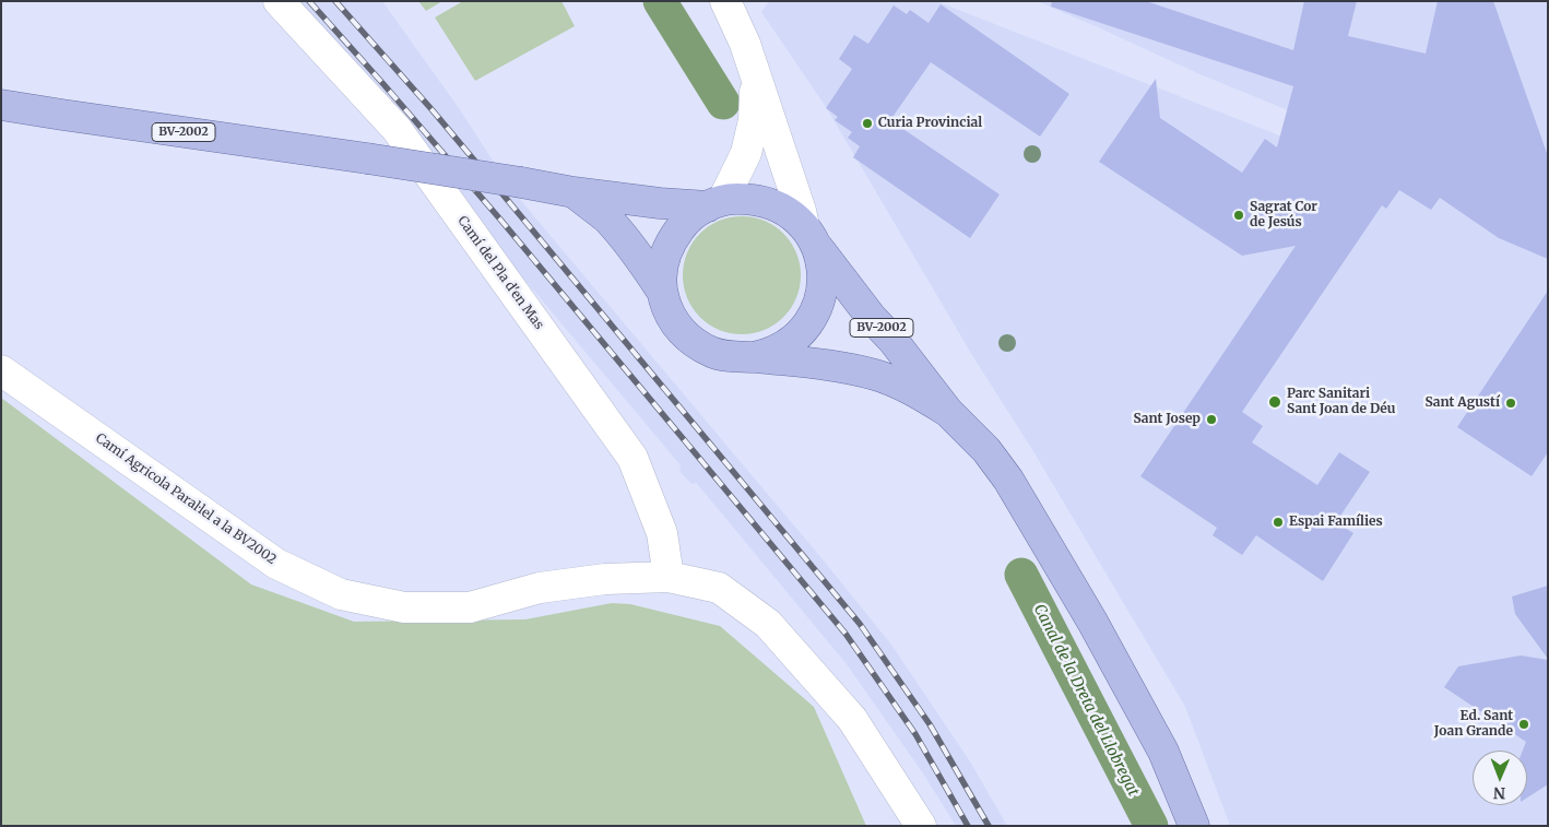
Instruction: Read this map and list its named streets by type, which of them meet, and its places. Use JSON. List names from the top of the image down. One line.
{"streets":{"main road":["BV-2002"],"street":["Camí del Pla d'en Mas","Camí Agricola Paral·lel a la BV2002"]},"crossings":[["Camí del Pla d'en Mas","Camí Agricola Paral·lel a la BV2002"]],"water":["Canal de la Dreta del Llobregat"],"places":["Curia Provincial","Sagrat Cor de Jesús","Parc Sanitari Sant Joan de Déu","Sant Agustí","Sant Josep","Espai Famílies","Ed. Sant Joan Grande"],"north":"bottom"}
